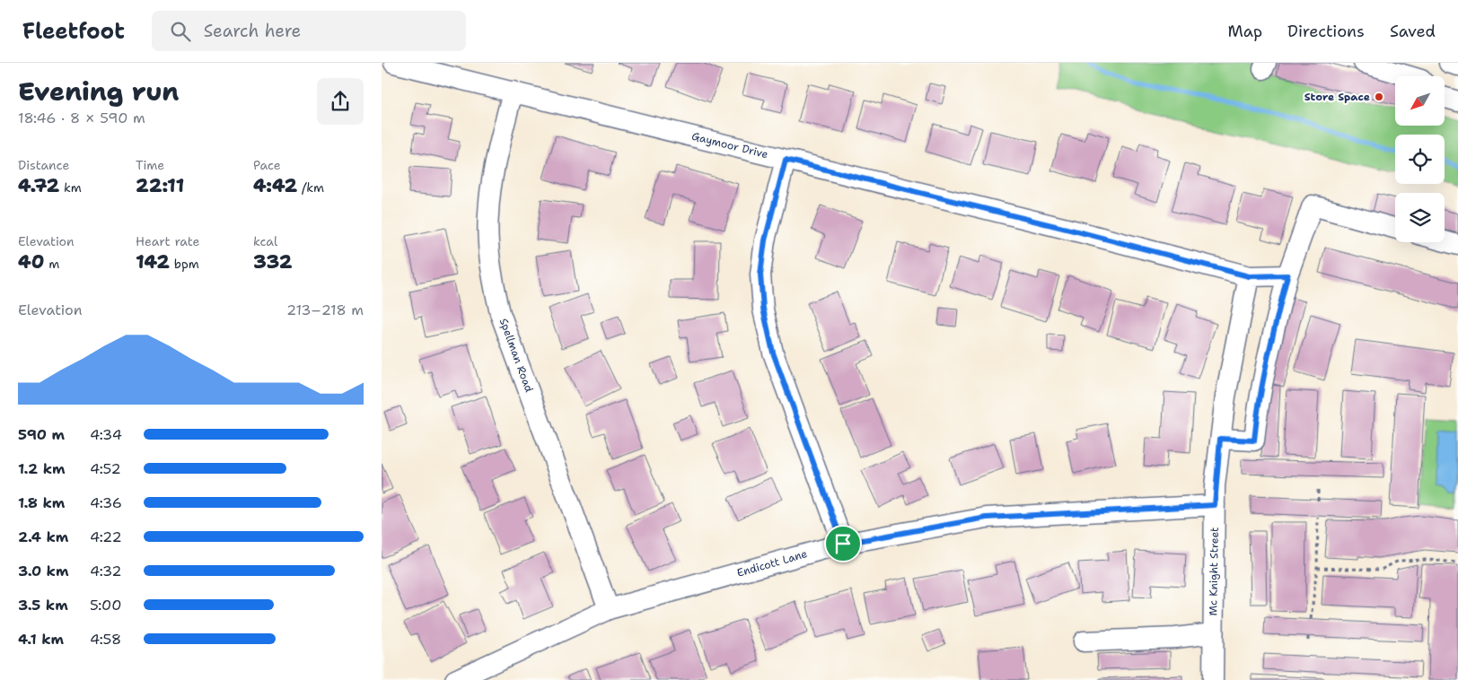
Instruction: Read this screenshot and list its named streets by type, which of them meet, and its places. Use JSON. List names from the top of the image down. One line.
{"streets":{"street":["Gaymoor Drive","Spellman Road","Endicott Lane","Mc Knight Street"]},"crossings":[["Gaymoor Drive","Spellman Road"],["Gaymoor Drive","Mc Knight Street"],["Spellman Road","Endicott Lane"],["Endicott Lane","Mc Knight Street"]],"places":["Store Space"],"north":"bottom left","page":{"header":"Fleetfoot","search":"Search here","nav":["Map","Directions","Saved"],"heading":["Evening run","18:46 · 8 × 590 m"],"stats":[["Distance","4.72 km"],["Time","22:11"],["Pace","4:42 /km"],["Elevation","40 m"],["Heart rate","142 bpm"],["kcal","332"]],"chart":["Elevation","213–218 m"],"list":[{"name":"590 m","note":"4:34"},{"name":"1.2 km","note":"4:52"},{"name":"1.8 km","note":"4:36"},{"name":"2.4 km","note":"4:22"},{"name":"3.0 km","note":"4:32"},{"name":"3.5 km","note":"5:00"},{"name":"4.1 km","note":"4:58"}]}}
